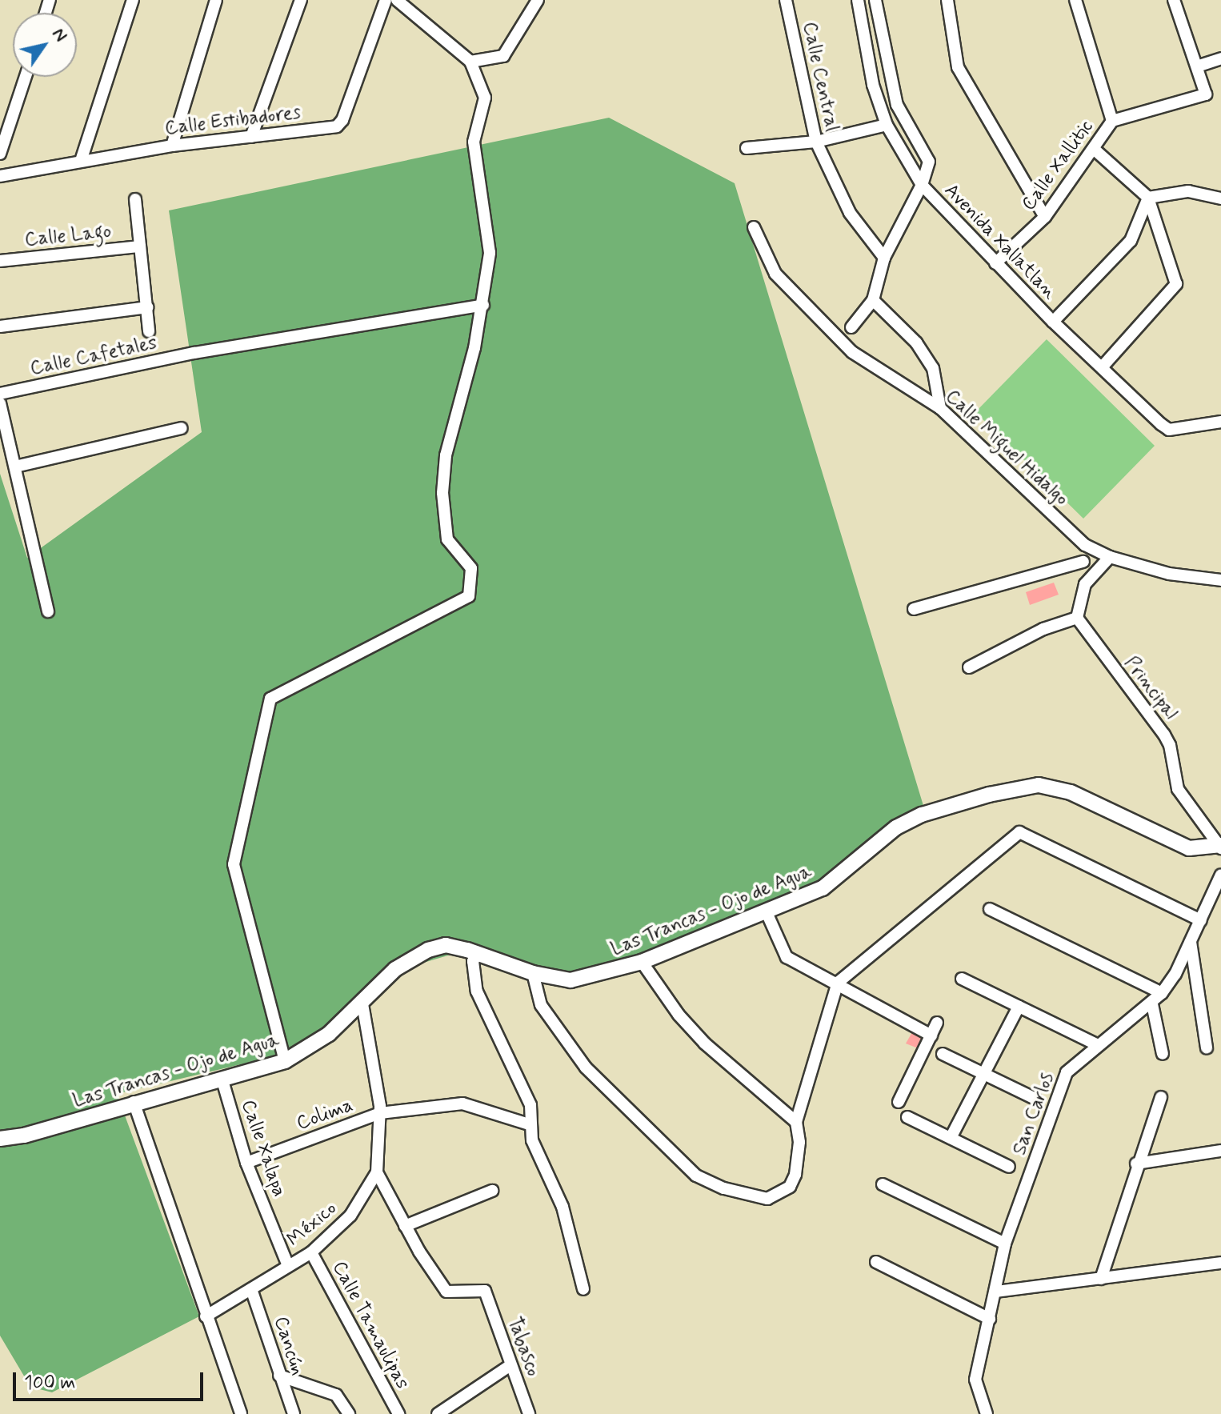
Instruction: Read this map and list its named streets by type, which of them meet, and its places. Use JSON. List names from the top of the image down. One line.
{"streets":{"street":["Calle Central","Calle Estibadores","Calle Xallitic","Calle Lago","Avenida Xallatlan","Calle Cafetales","Calle Miguel Hidalgo","Principal","Las Trancas - Ojo de Agua","San Carlos","Colima","Calle Xalapa","México","Calle Tamaulipas","Cancún","Tabasco"]},"crossings":[["Calle Xallitic","Avenida Xallatlan"],["Principal","Las Trancas - Ojo de Agua"],["Las Trancas - Ojo de Agua","Calle Xalapa"],["Las Trancas - Ojo de Agua","México"],["Colima","Calle Xalapa"],["Colima","México"],["Calle Xalapa","México"],["México","Calle Tamaulipas"],["México","Cancún"]],"scale_bar":"100 m","north":"top right"}
